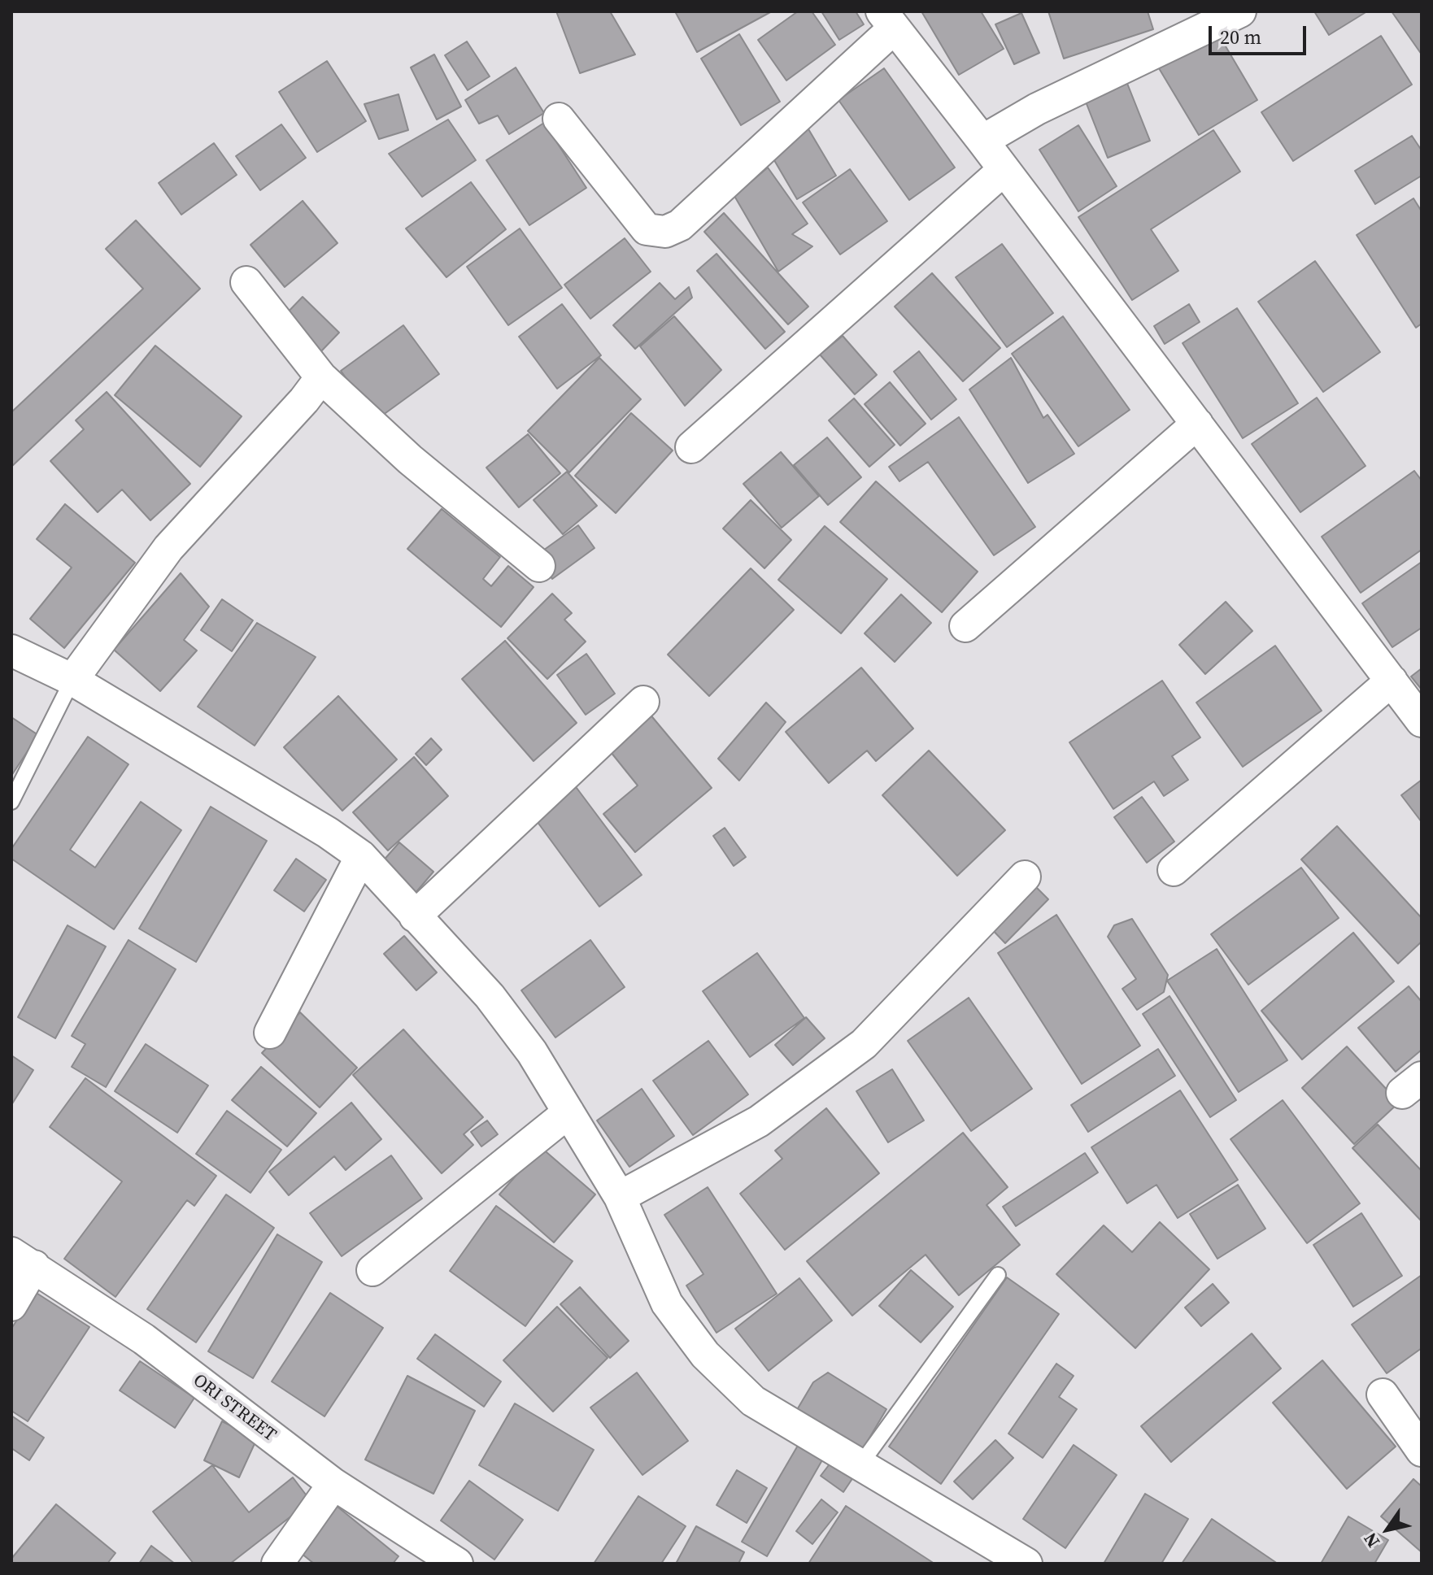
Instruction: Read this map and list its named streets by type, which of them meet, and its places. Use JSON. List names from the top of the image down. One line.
{"streets":{"street":["ORI STREET"]},"scale_bar":"20 m","north":"bottom left"}
